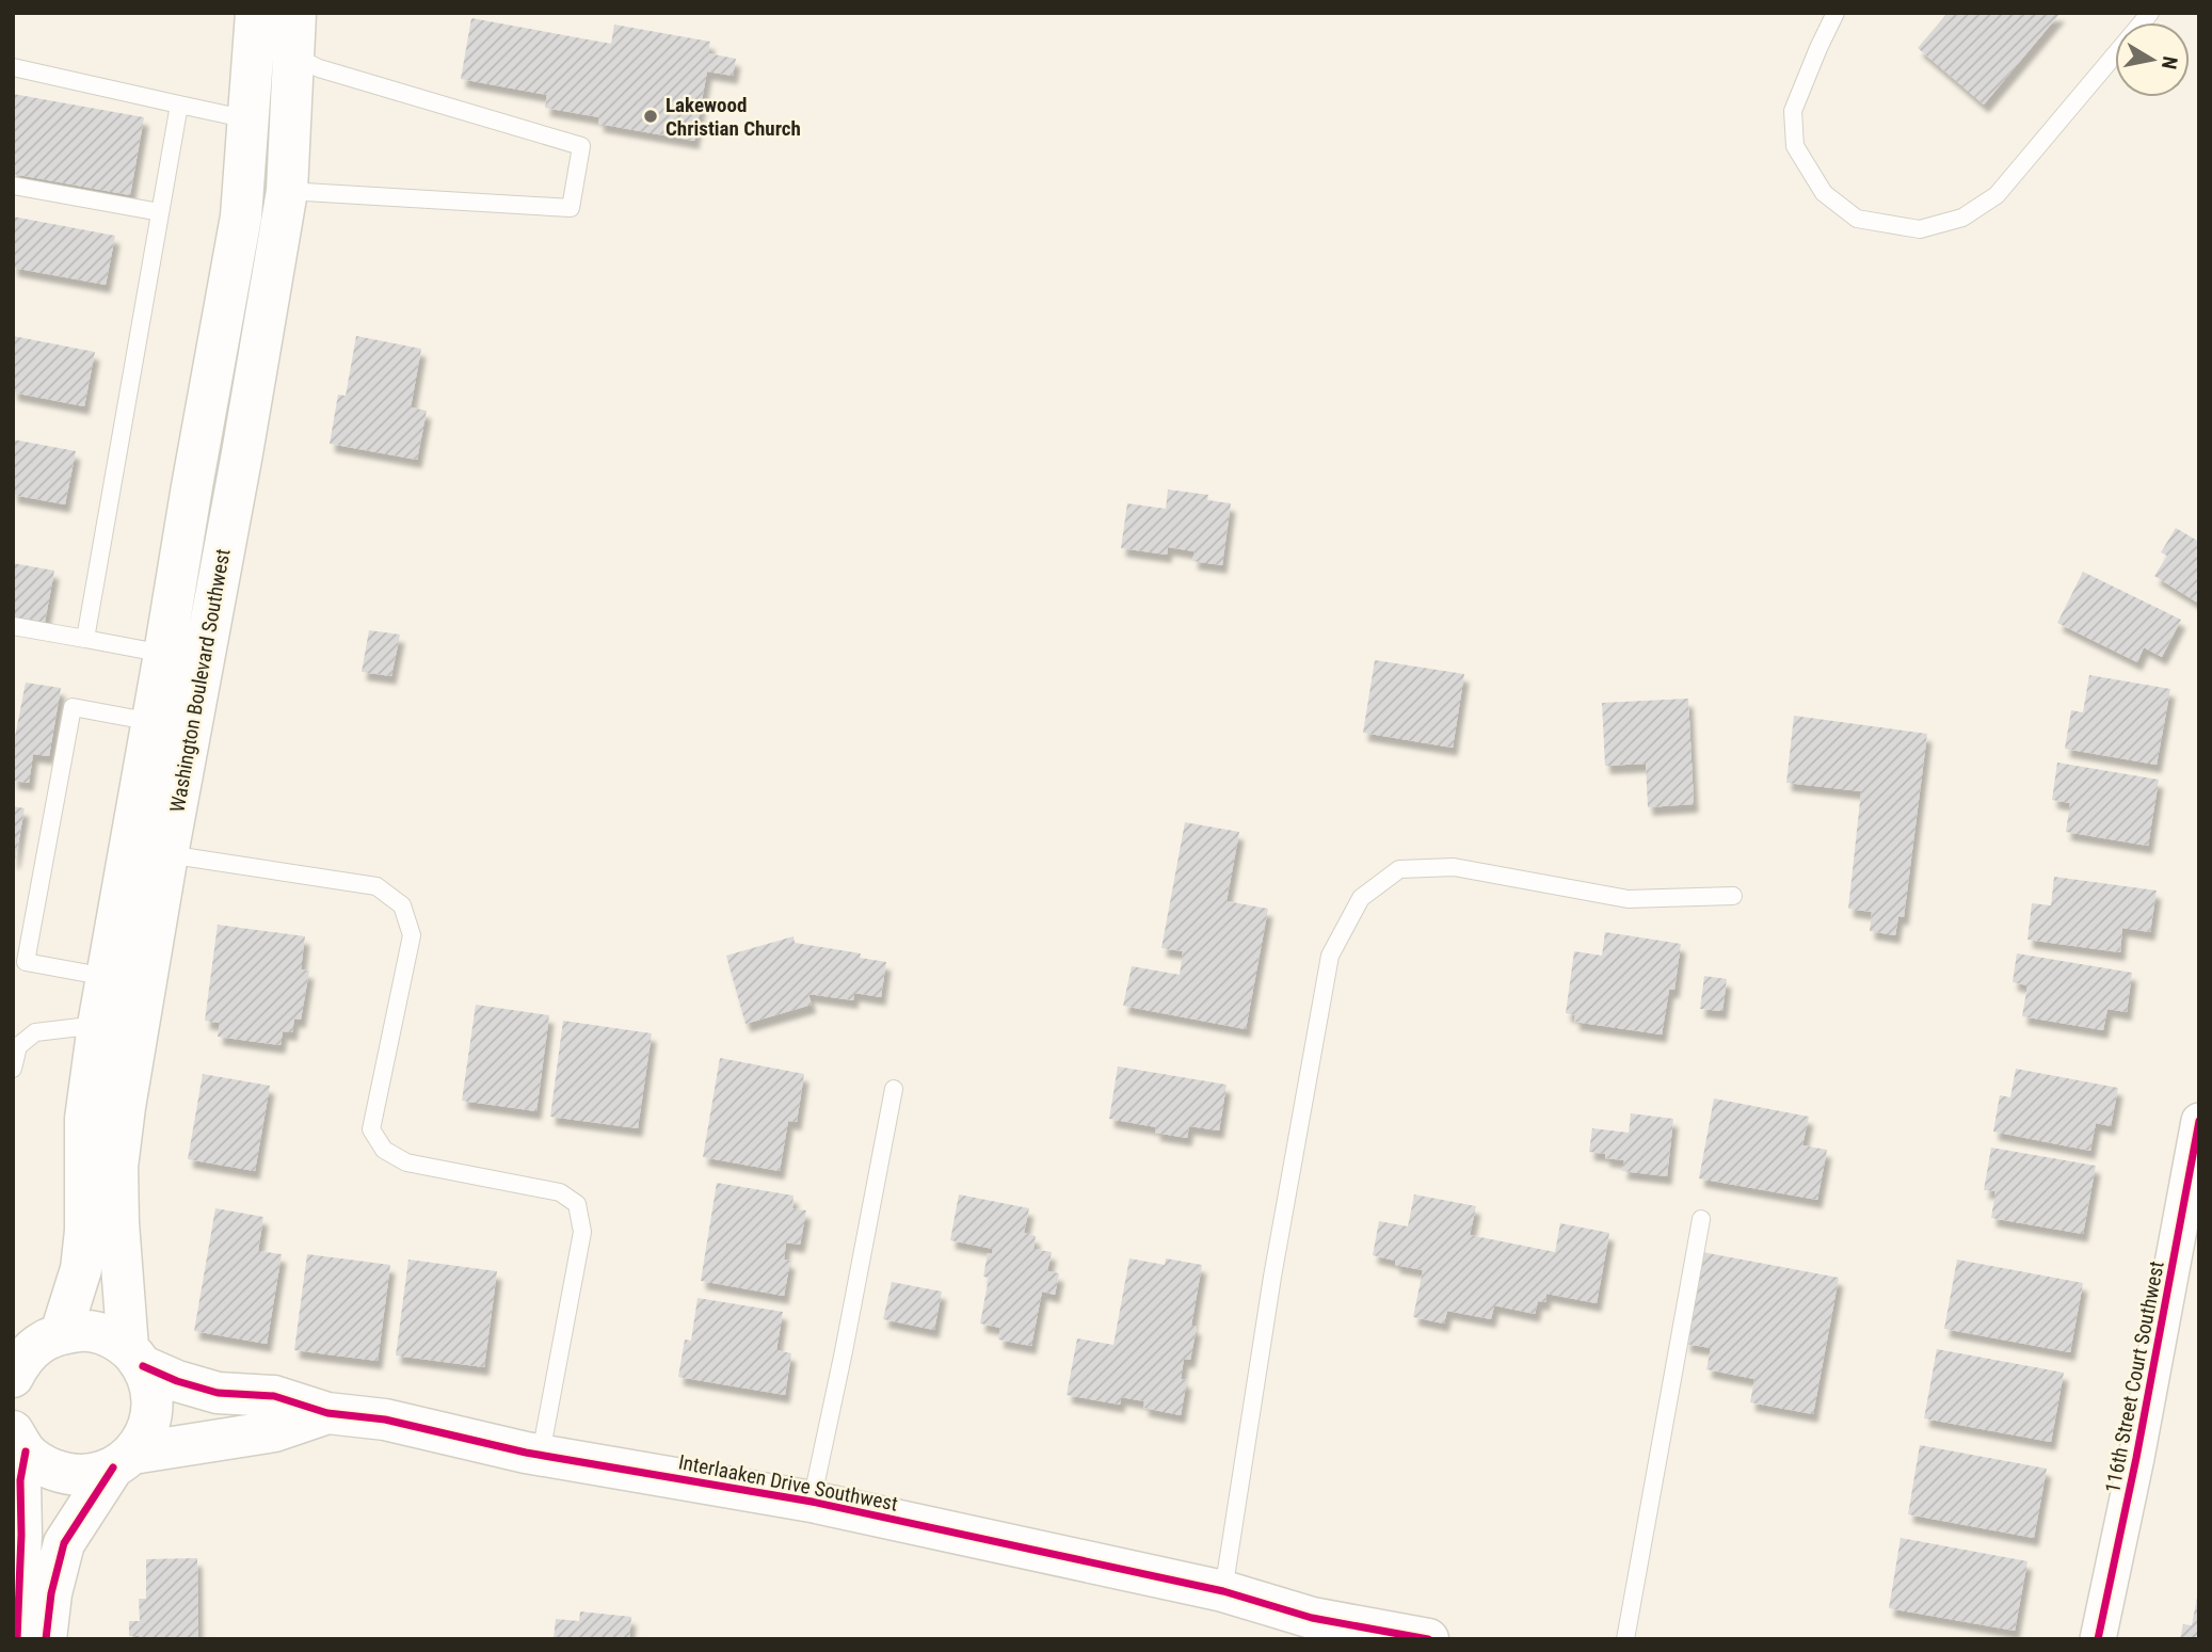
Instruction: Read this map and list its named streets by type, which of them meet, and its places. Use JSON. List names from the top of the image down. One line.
{"streets":{"main road":["Washington Boulevard Southwest","Interlaaken Drive Southwest"],"street":["116th Street Court Southwest"]},"crossings":[["Washington Boulevard Southwest","Interlaaken Drive Southwest"]],"places":["Lakewood Christian Church"],"north":"right"}
